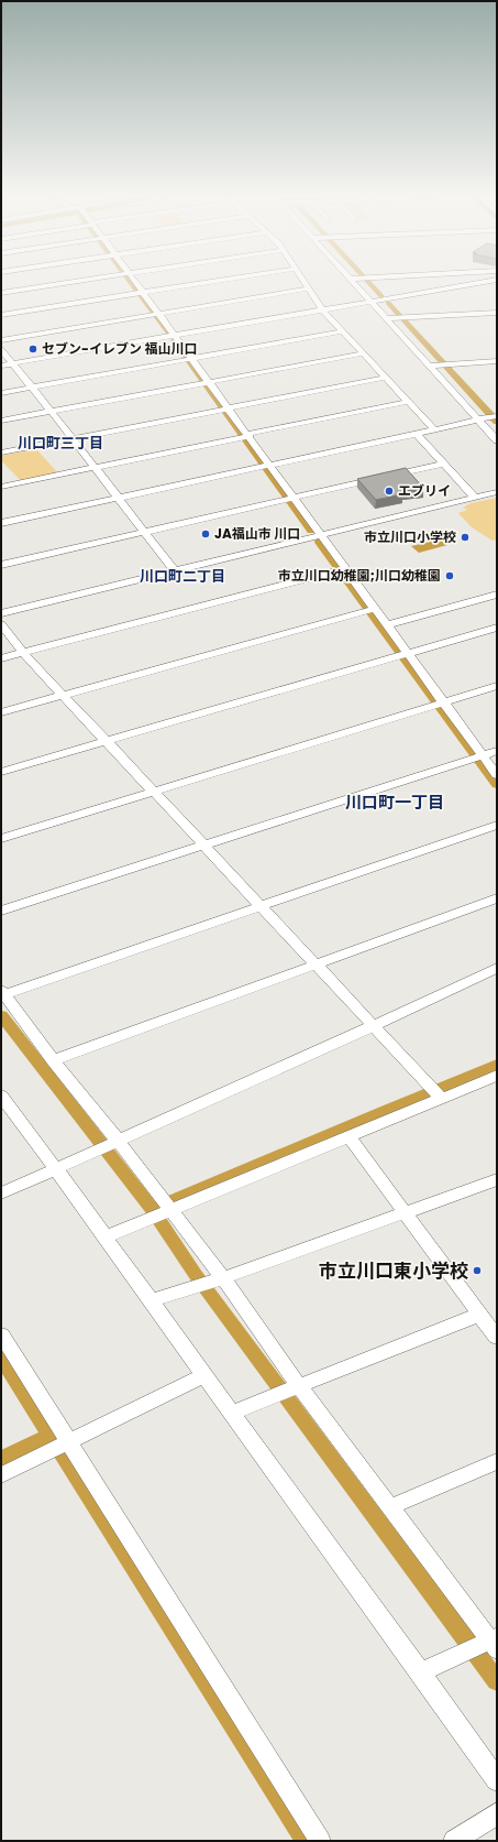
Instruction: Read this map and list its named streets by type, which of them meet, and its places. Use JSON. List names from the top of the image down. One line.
{"districts":["川口町三丁目","川口町二丁目","川口町一丁目"],"places":["セブン-イレブン 福山川口","エブリイ","JA福山市 川口","市立川口小学校","市立川口幼稚園;川口幼稚園","市立川口東小学校"]}
